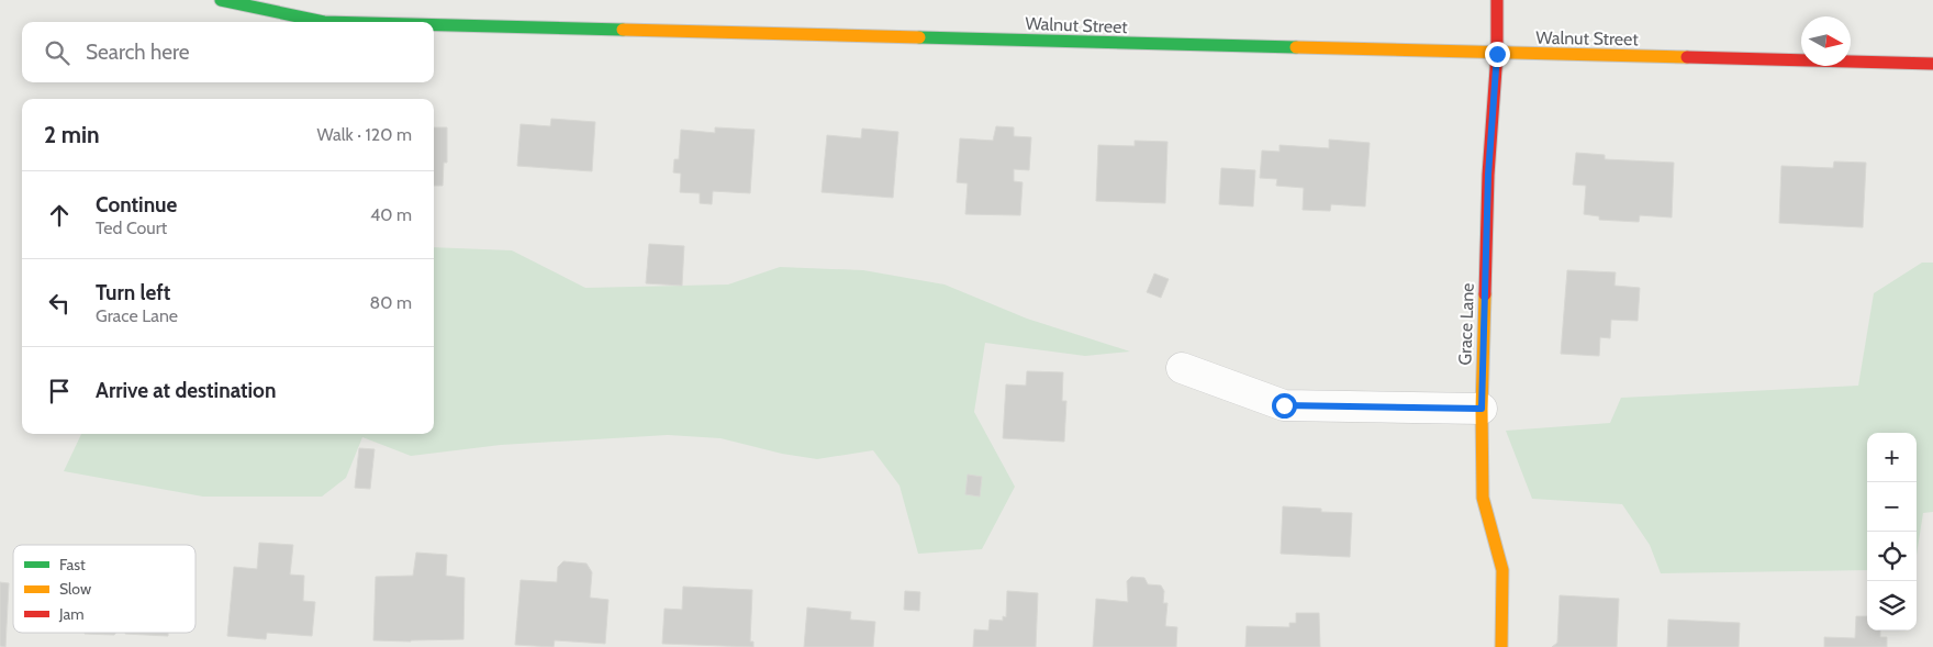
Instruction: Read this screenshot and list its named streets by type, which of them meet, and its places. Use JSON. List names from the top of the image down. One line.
{"streets":{"street":["Walnut Street","Grace Lane"]},"crossings":[["Walnut Street","Grace Lane"]],"legend":["Fast","Slow","Jam"],"north":"right","page":{"search":"Search here","heading":["2 min","Walk · 120 m"],"list":[["Continue","Ted Court","40 m"],["Turn left","Grace Lane","80 m"],"Arrive at destination"],"map_buttons":["+","−"]}}
